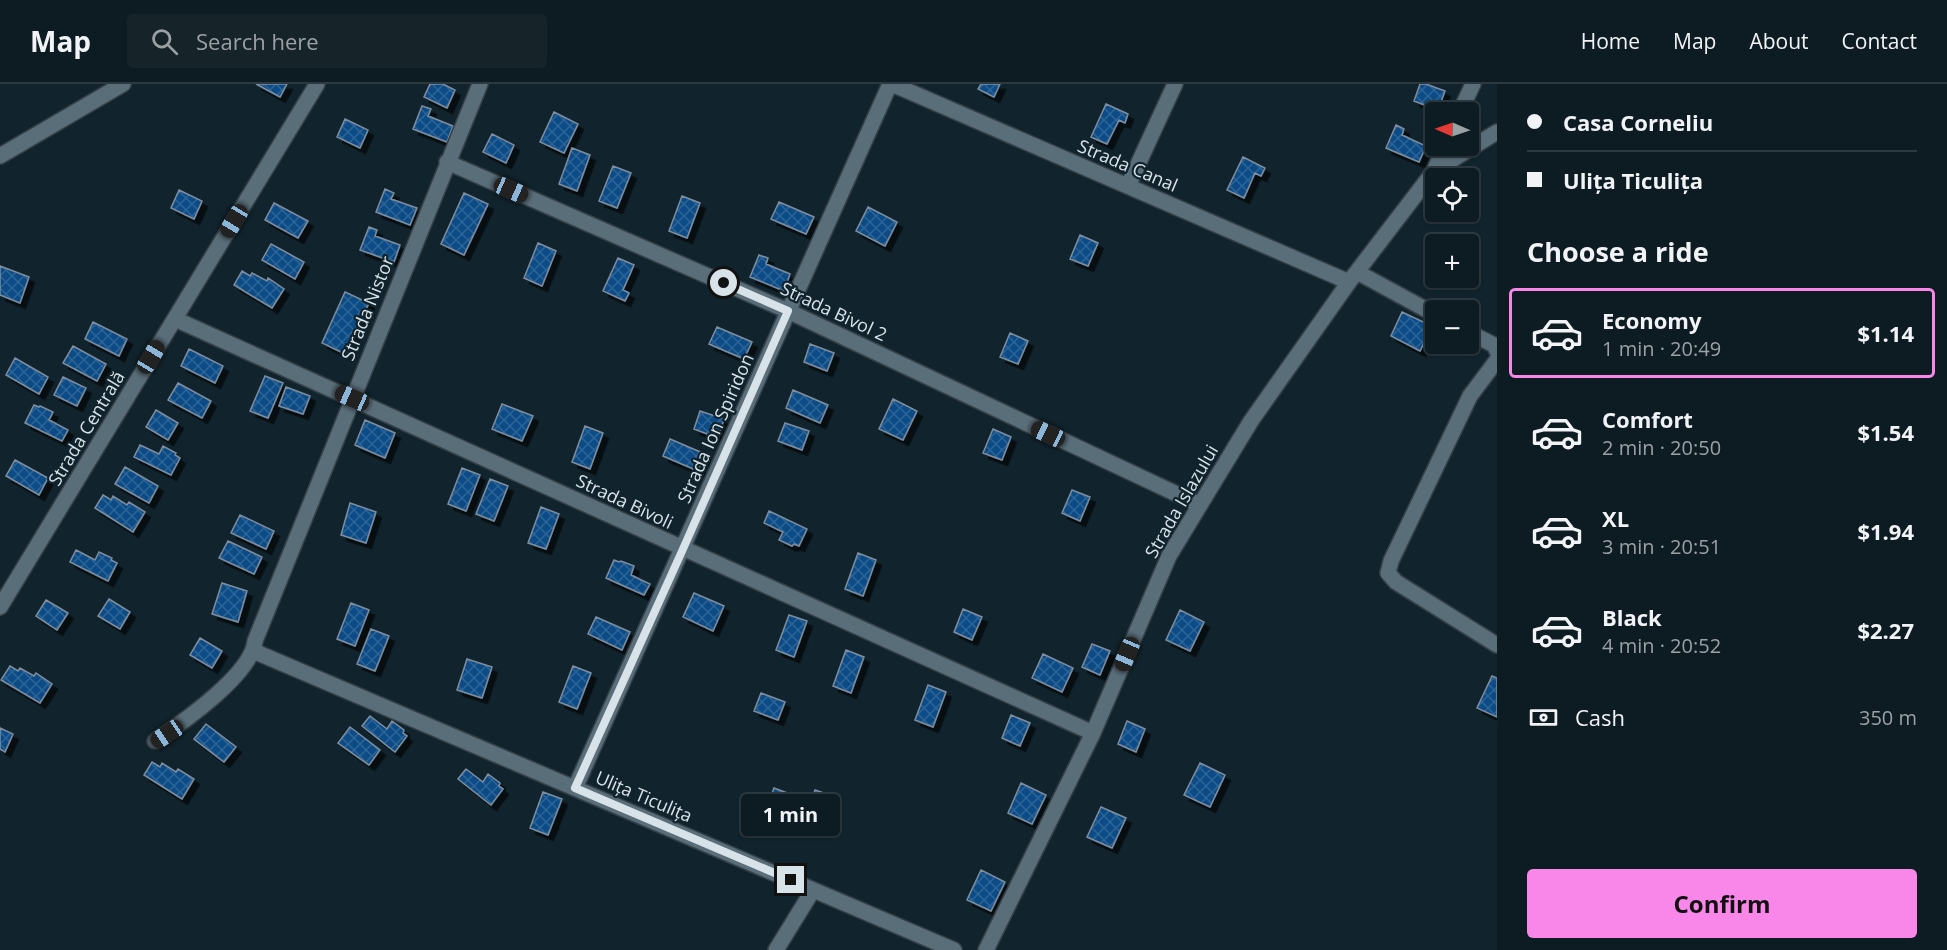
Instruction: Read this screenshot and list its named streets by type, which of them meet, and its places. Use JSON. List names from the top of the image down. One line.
{"streets":{"street":["Strada Canal","Strada Nistor","Strada Bivol 2","Strada Centrală","Strada Ion Spiridon","Strada Bivoli","Strada Islazului","Ulița Ticulița"]},"crossings":[["Strada Canal","Strada Ion Spiridon"],["Strada Canal","Strada Islazului"],["Strada Nistor","Strada Bivol 2"],["Strada Nistor","Strada Bivoli"],["Strada Nistor","Ulița Ticulița"],["Strada Bivol 2","Strada Ion Spiridon"],["Strada Bivol 2","Strada Islazului"],["Strada Centrală","Strada Bivoli"],["Strada Ion Spiridon","Strada Bivoli"],["Strada Ion Spiridon","Ulița Ticulița"],["Strada Bivoli","Strada Islazului"]],"north":"left","page":{"header":"Map","search":"Search here","nav":["Home","Map","About","Contact"],"banner":["Casa Corneliu","Ulița Ticulița"],"map_buttons":["+","−"],"heading":"Choose a ride","list":[{"name":"Economy","note":"1 min · 20:49","value":"$1.14"},{"name":"Comfort","note":"2 min · 20:50","value":"$1.54"},{"name":"XL","note":"3 min · 20:51","value":"$1.94"},{"name":"Black","note":"4 min · 20:52","value":"$2.27"}],"pay":["Cash","350 m"],"bubble":"1 min","buttons":"Confirm"}}
